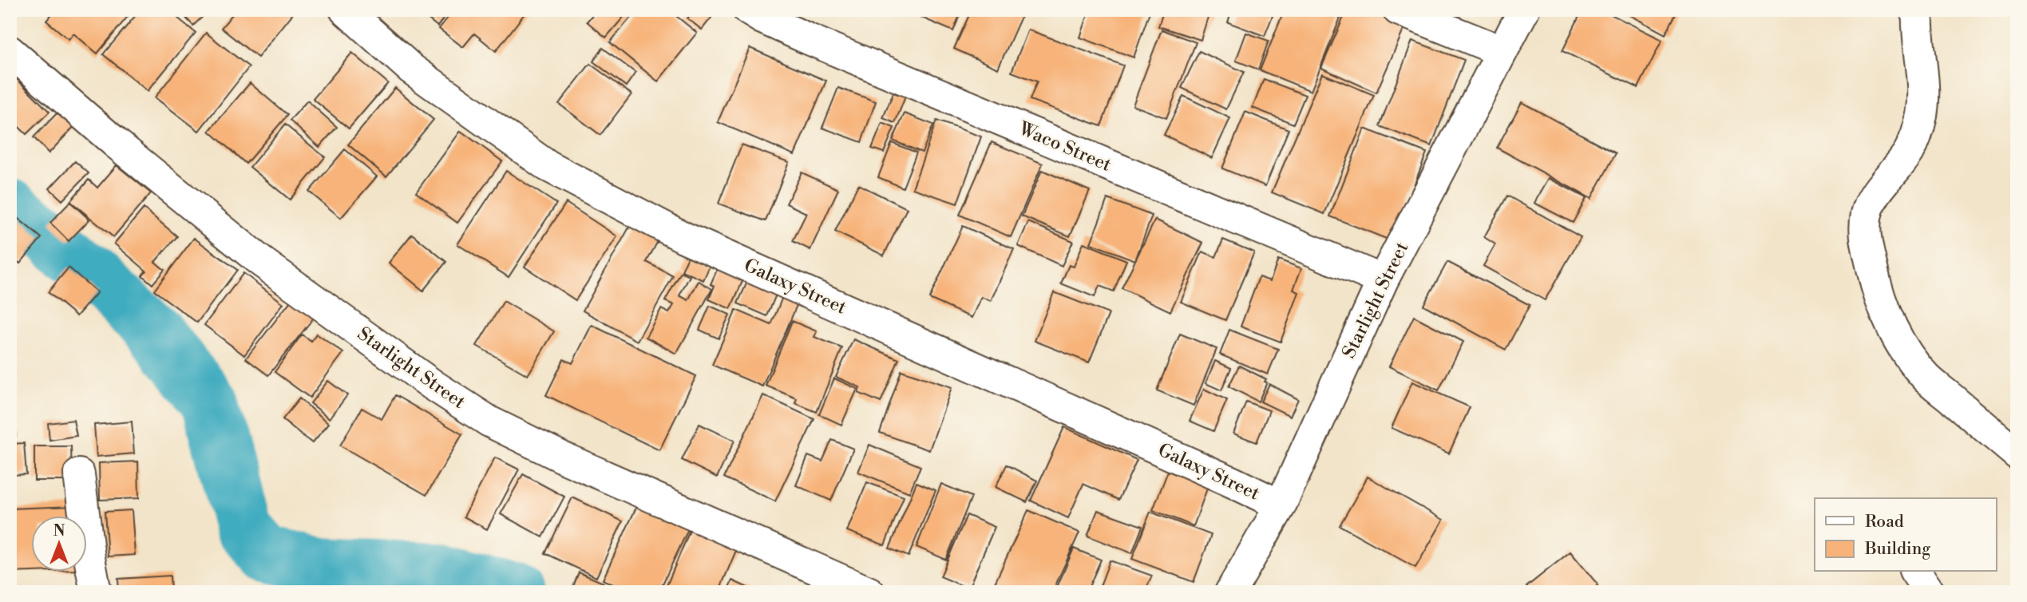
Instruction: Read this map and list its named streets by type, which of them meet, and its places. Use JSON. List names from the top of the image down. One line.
{"streets":{"street":["Waco Street","Galaxy Street","Starlight Street"]},"crossings":[["Waco Street","Starlight Street"],["Galaxy Street","Starlight Street"]],"legend":["Road","Building"],"north":"top"}
